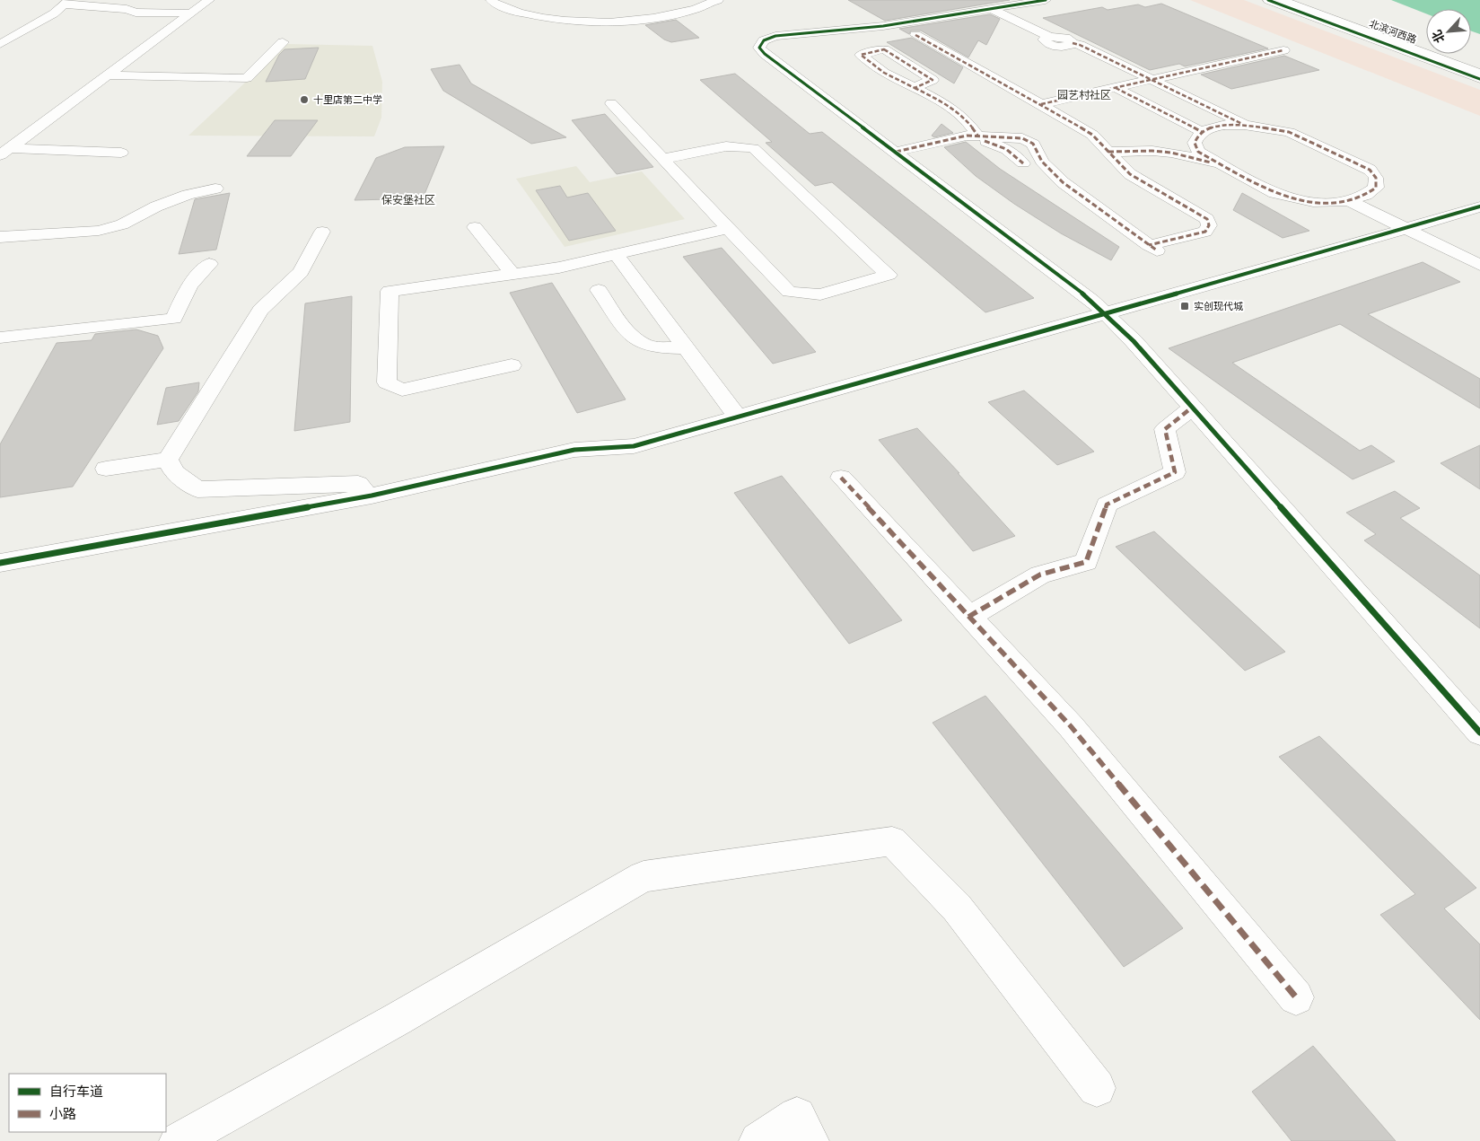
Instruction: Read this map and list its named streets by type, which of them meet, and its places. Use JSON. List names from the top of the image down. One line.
{"streets":{"street":["北滨河西路"]},"districts":["园艺村社区","保安堡社区"],"places":{"other":["十里店第二中学"],"transit":["实创现代城"]},"legend":["自行车道","小路"],"north":"bottom left"}
